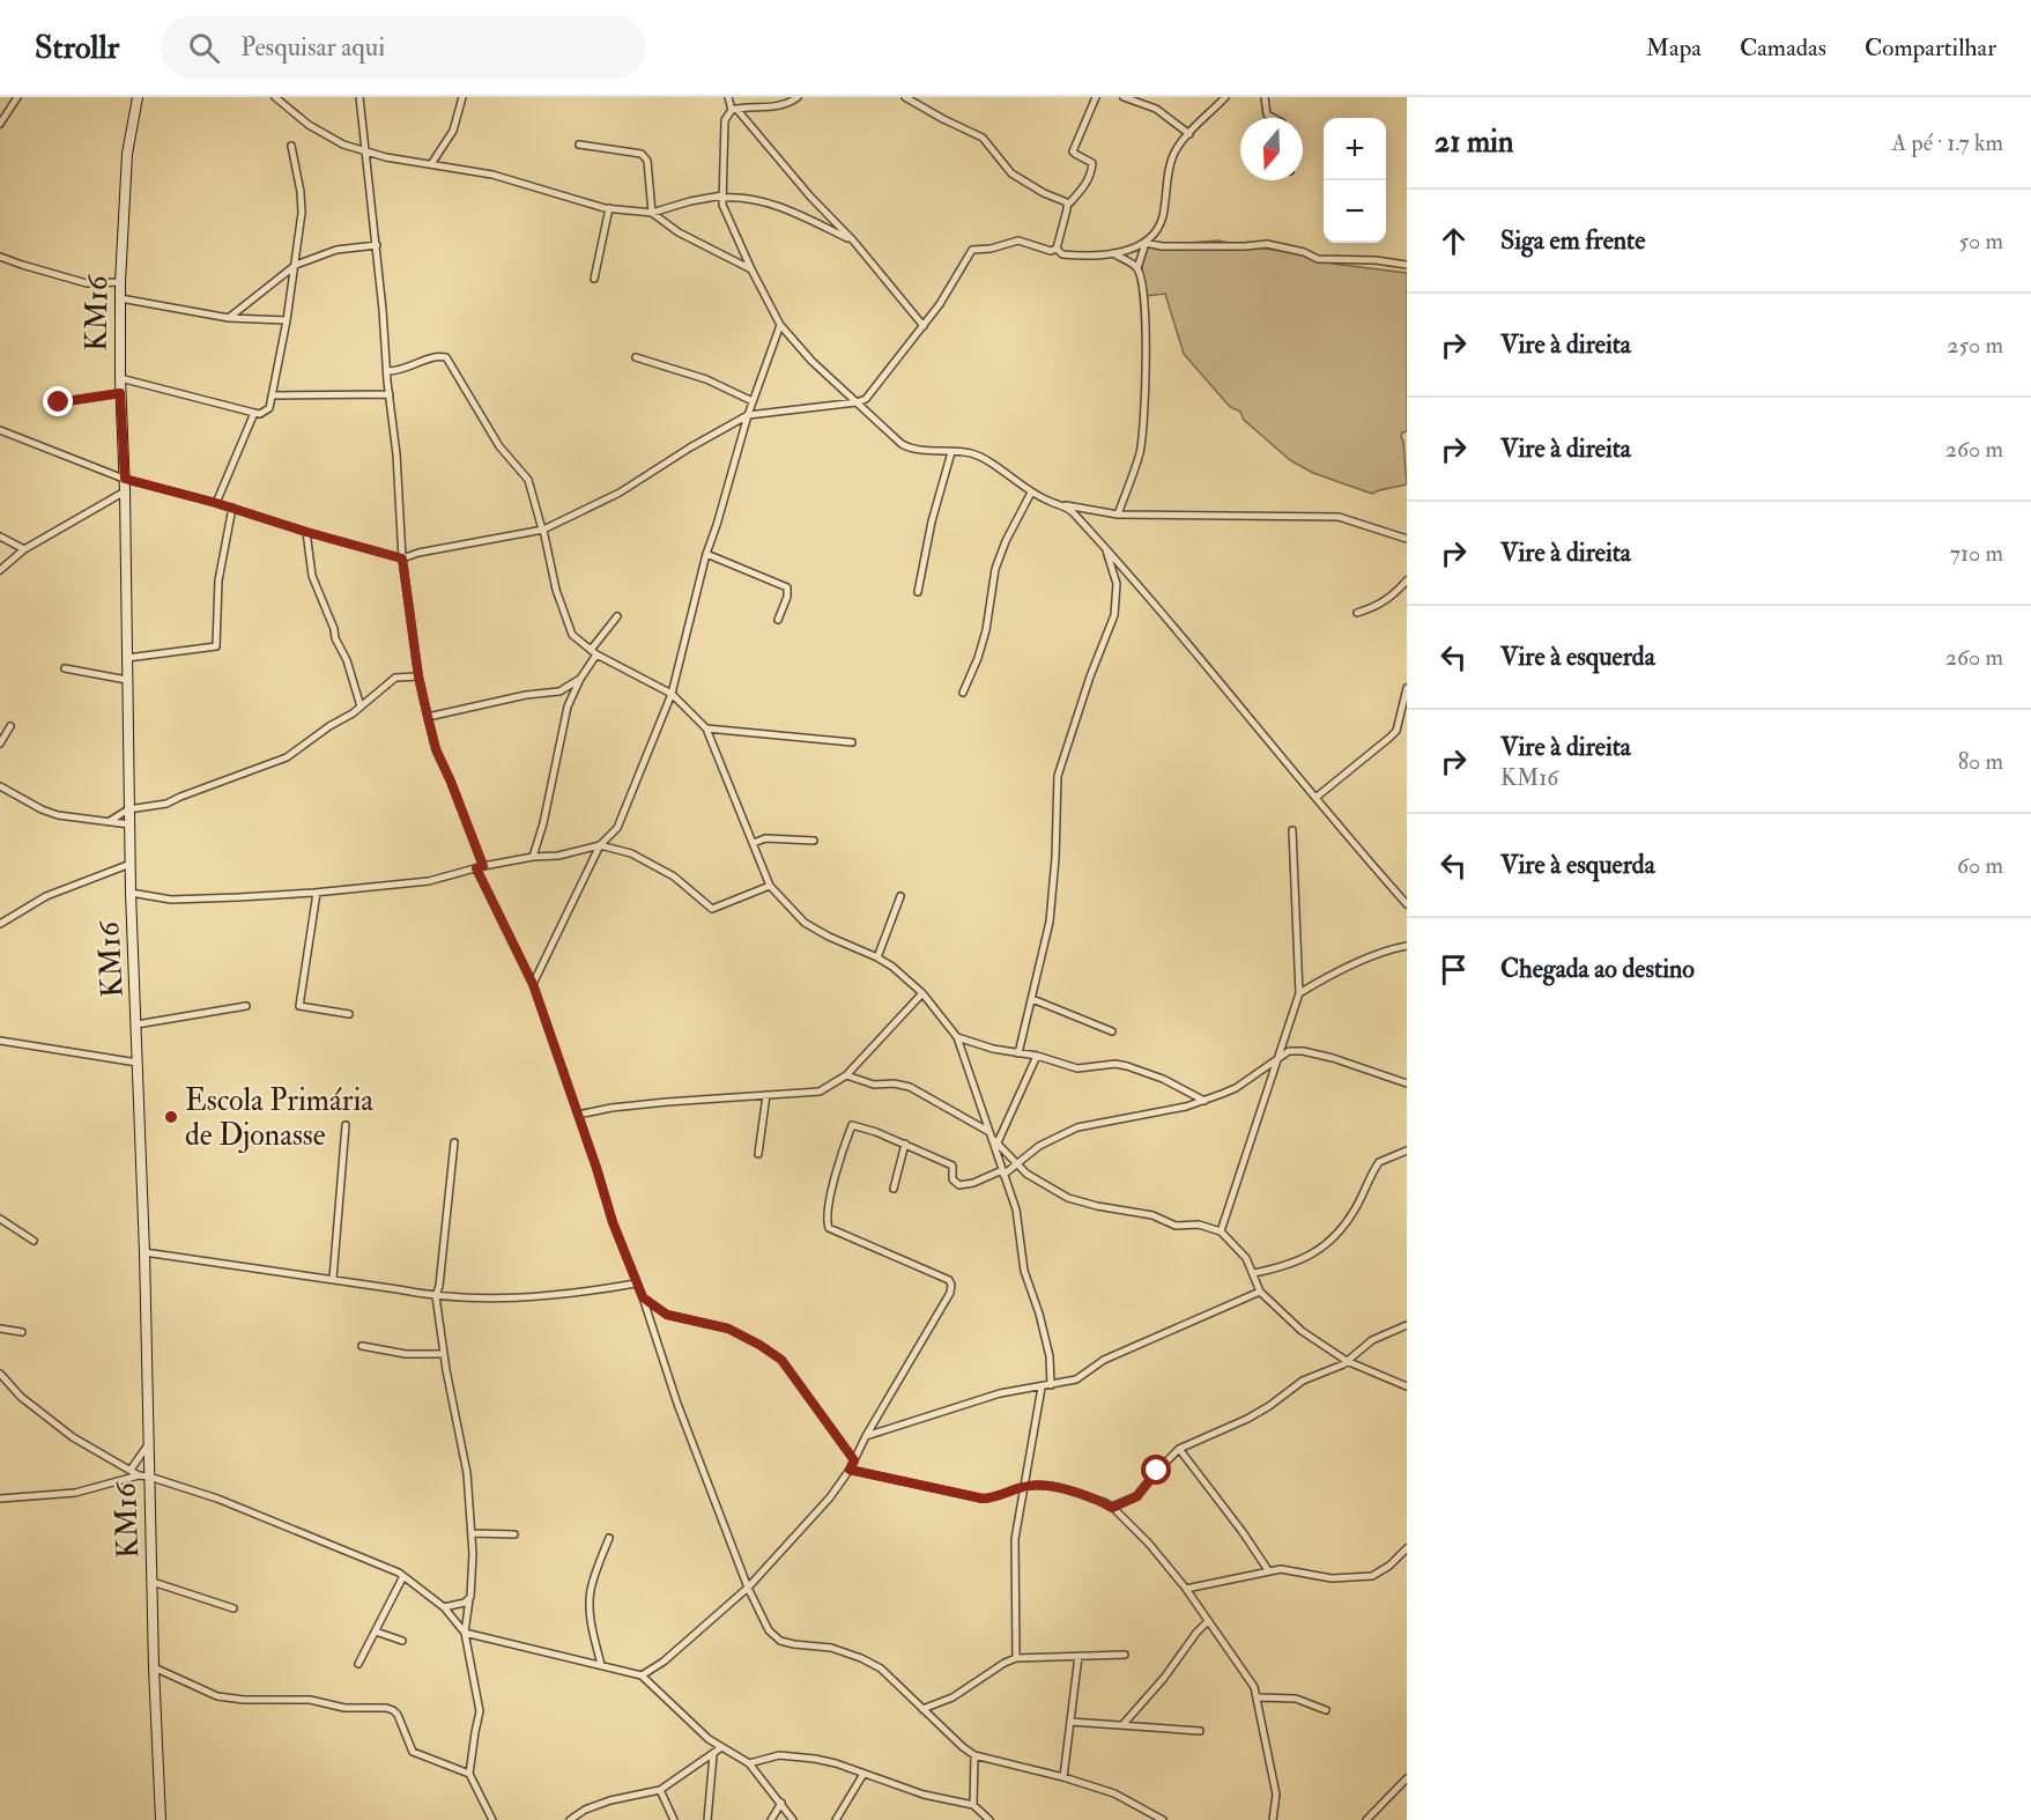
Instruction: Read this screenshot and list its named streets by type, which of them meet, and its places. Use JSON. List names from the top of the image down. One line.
{"streets":{"street":["KM16"]},"places":["Escola Primária de Djonasse"],"north":"bottom","page":{"header":"Strollr","search":"Pesquisar aqui","nav":["Mapa","Camadas","Compartilhar"],"heading":["21 min","A pé · 1.7 km"],"map_buttons":["+","−"],"list":[["Siga em frente","50 m"],["Vire à direita","250 m"],["Vire à direita","260 m"],["Vire à direita","710 m"],["Vire à esquerda","260 m"],["Vire à direita","KM16","80 m"],["Vire à esquerda","60 m"],"Chegada ao destino"]}}
